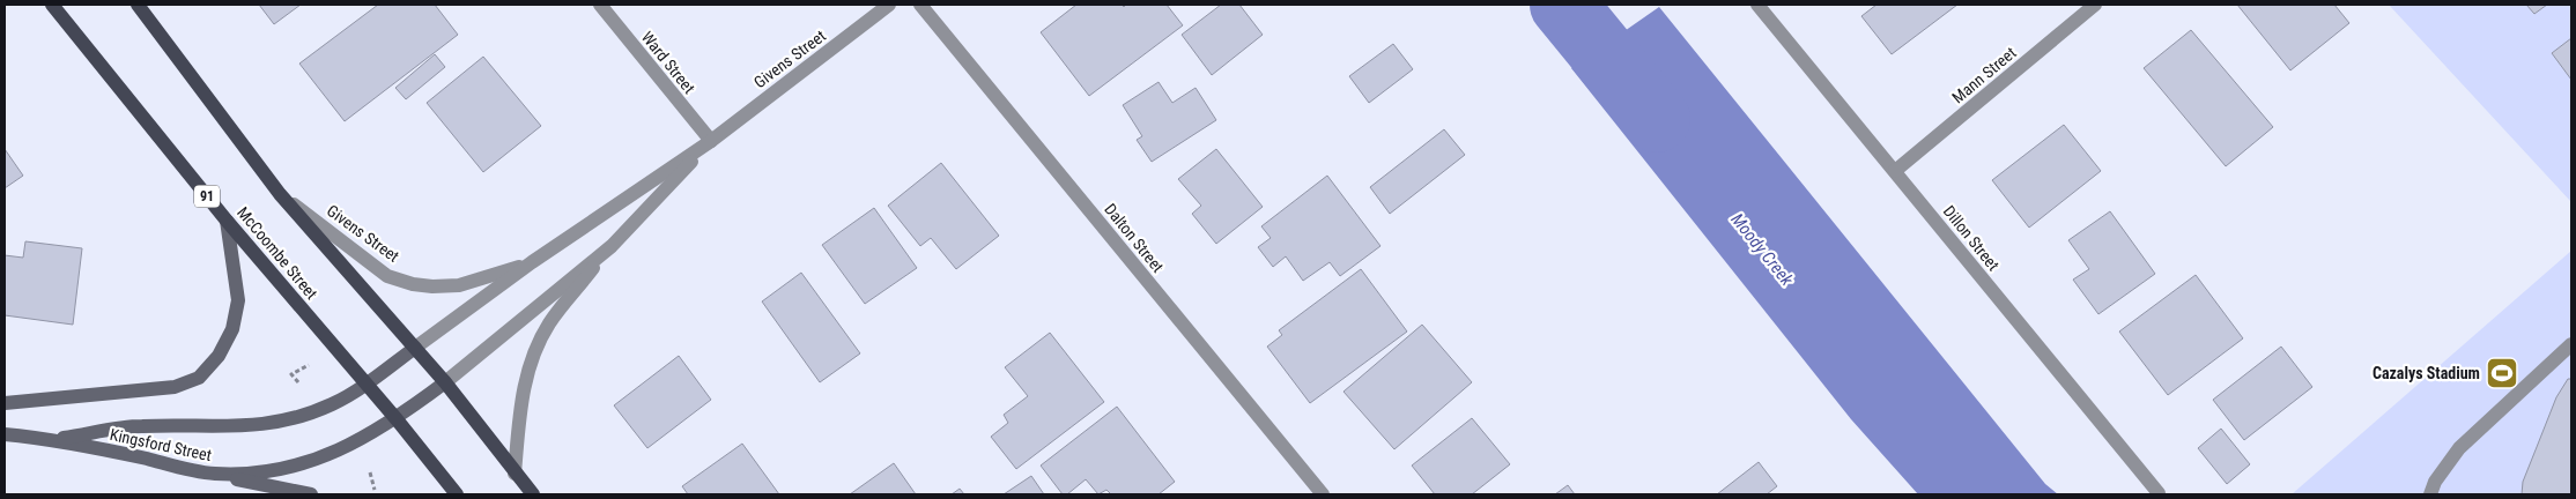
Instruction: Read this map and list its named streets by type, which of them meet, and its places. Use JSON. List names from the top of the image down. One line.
{"streets":{"main road":["91","McCoombe Street"],"street":["Givens Street","Ward Street","Mann Street","Dalton Street","Dillon Street","Kingsford Street"]},"crossings":[["Givens Street","Ward Street"],["Givens Street","Kingsford Street"],["Mann Street","Dillon Street"],["McCoombe Street","Kingsford Street"]],"water":["Moody Creek"],"places":{"sports":["Cazalys Stadium"]}}
